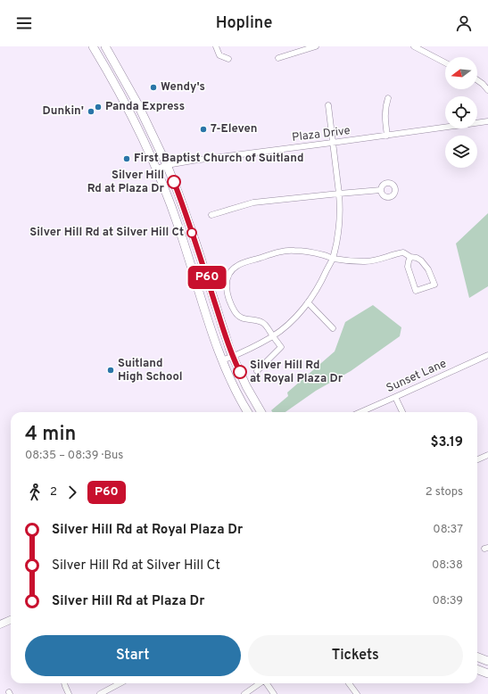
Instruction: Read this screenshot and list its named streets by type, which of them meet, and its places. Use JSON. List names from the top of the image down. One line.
{"streets":{"street":["Plaza Drive","Sunset Lane"]},"places":["Wendy's","Panda Express","Dunkin'","7-Eleven","First Baptist Church of Suitland","Silver Hill Rd at Plaza Dr","Silver Hill Rd at Silver Hill Ct","Suitland High School","Silver Hill Rd at Royal Plaza Dr"],"lines":["bus line P60"],"north":"left","page":{"header":"Hopline","on_map":"P60","heading":["4 min","08:35 – 08:39 · Bus","$3.19"],"legs":["2","P60","2 stops"],"list":[{"name":"Silver Hill Rd at Royal Plaza Dr","value":"08:37"},{"name":"Silver Hill Rd at Silver Hill Ct","value":"08:38"},{"name":"Silver Hill Rd at Plaza Dr","value":"08:39"}],"buttons":["Start","Tickets"]}}
